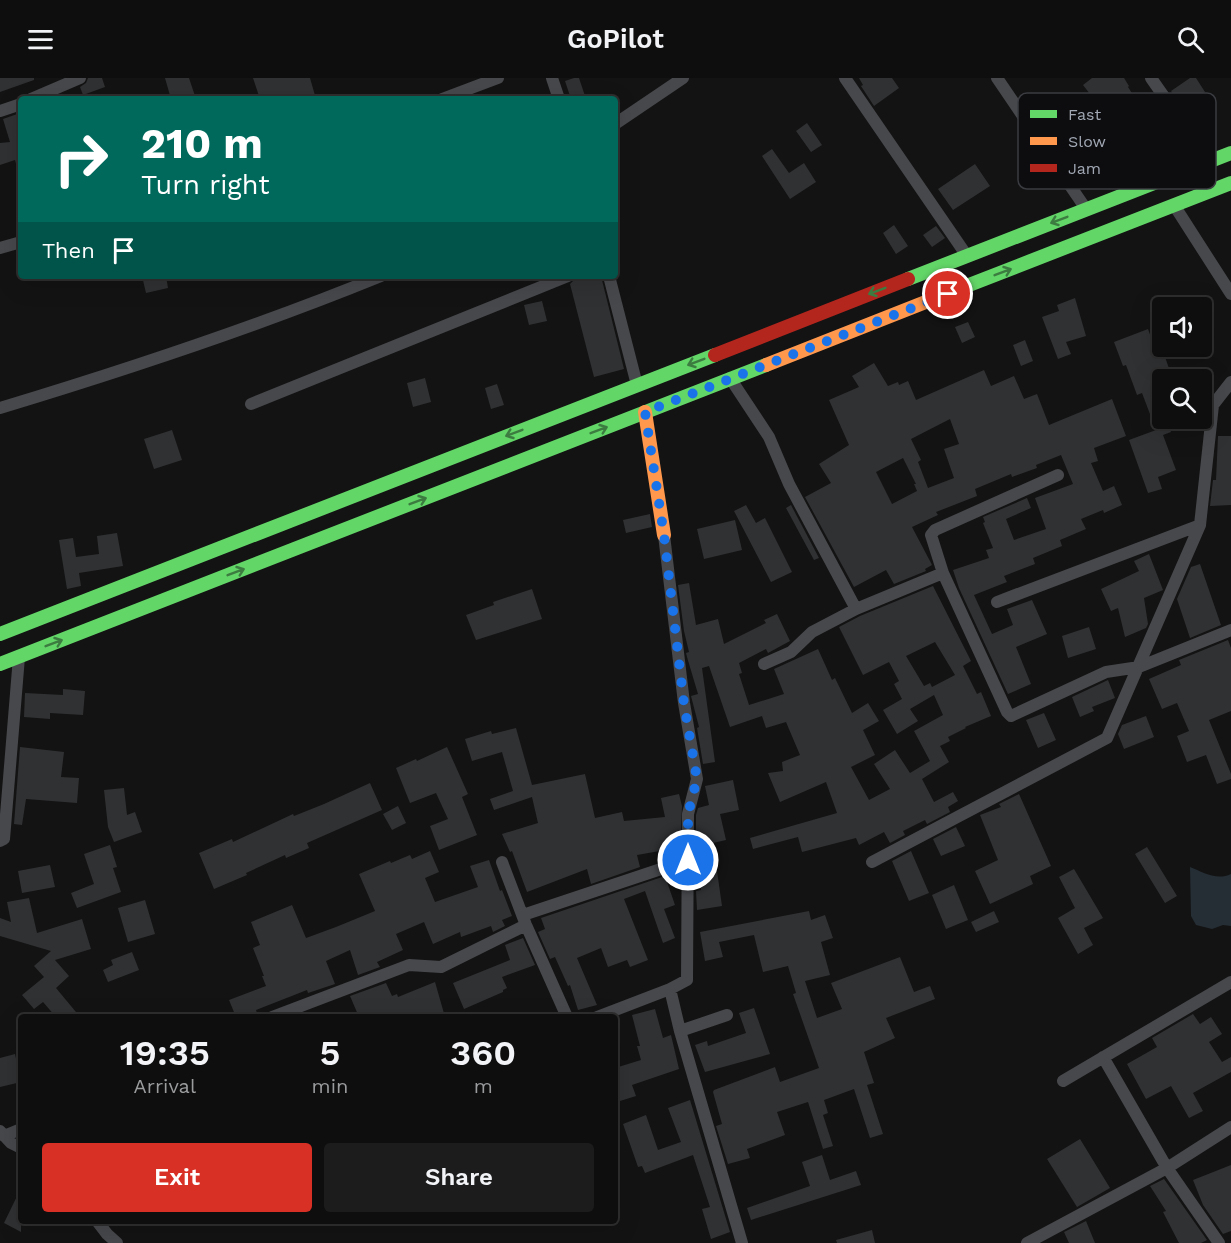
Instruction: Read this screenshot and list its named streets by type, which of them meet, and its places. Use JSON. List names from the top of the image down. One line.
{"legend":["Fast","Slow","Jam"],"page":{"header":"GoPilot","turn":["210 m","Turn right"],"then":"Then","eta":["19:35","Arrival","5","min","360","m"],"buttons":["Exit","Share"]}}
